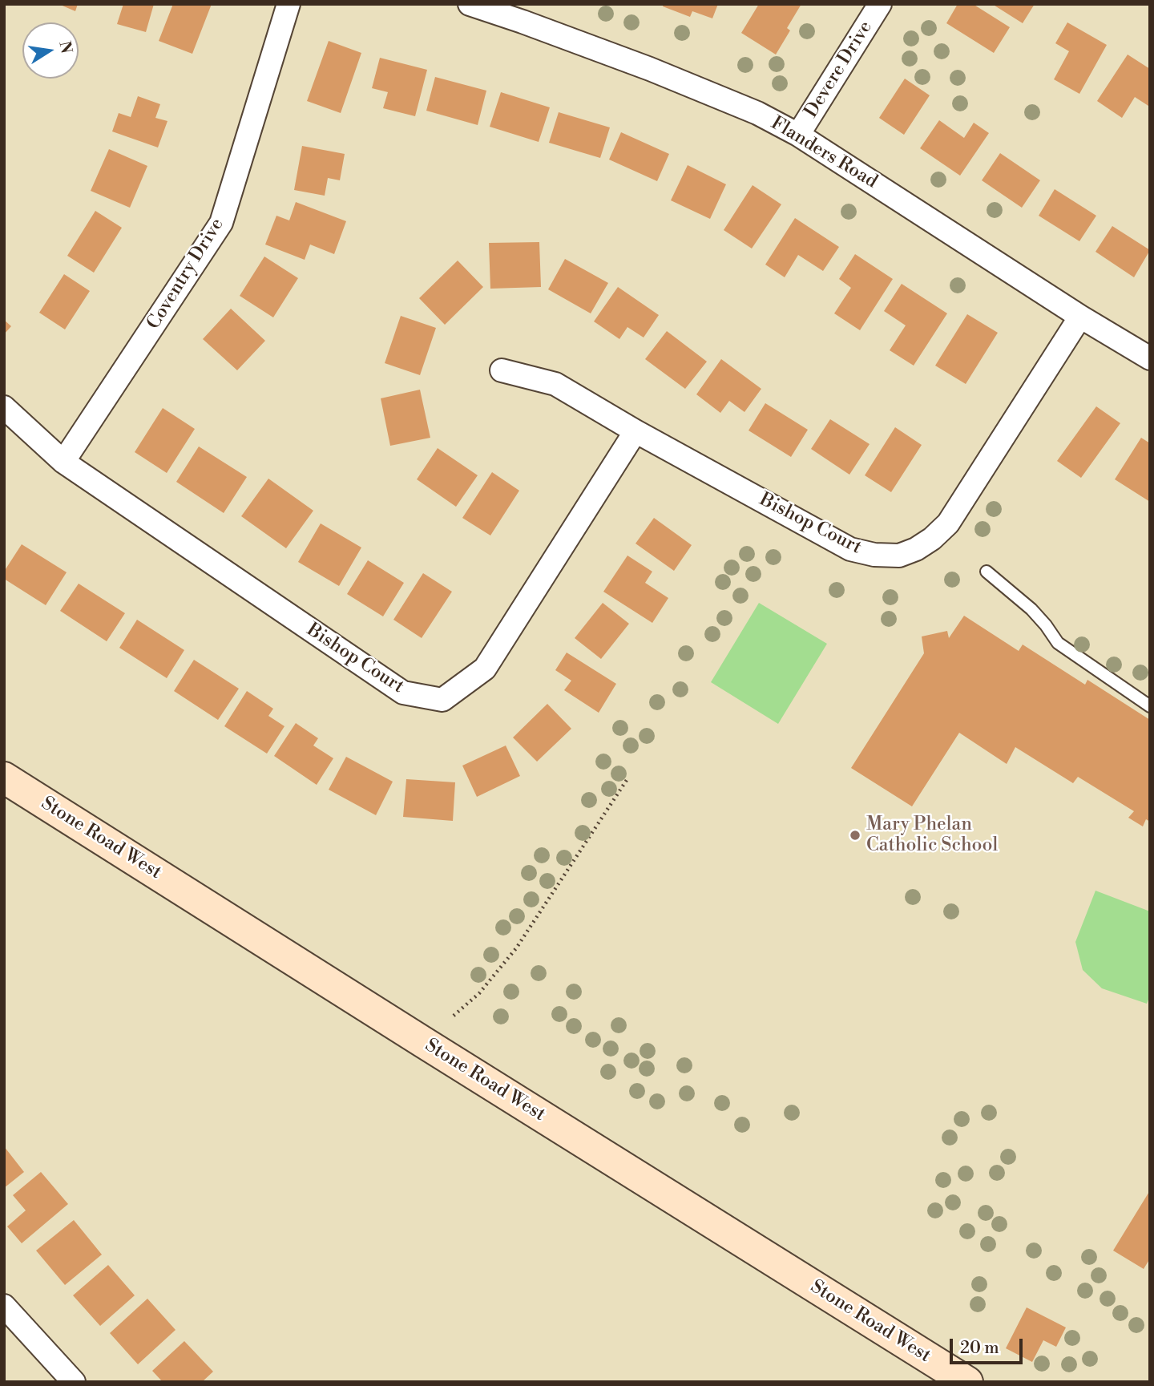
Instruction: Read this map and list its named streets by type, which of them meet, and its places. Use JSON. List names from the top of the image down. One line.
{"streets":{"main road":["Stone Road West"],"street":["Devere Drive","Flanders Road","Coventry Drive","Bishop Court"]},"crossings":[["Devere Drive","Flanders Road"],["Flanders Road","Bishop Court"],["Coventry Drive","Bishop Court"]],"places":["Mary Phelan Catholic School"],"scale_bar":"20 m","north":"right"}
